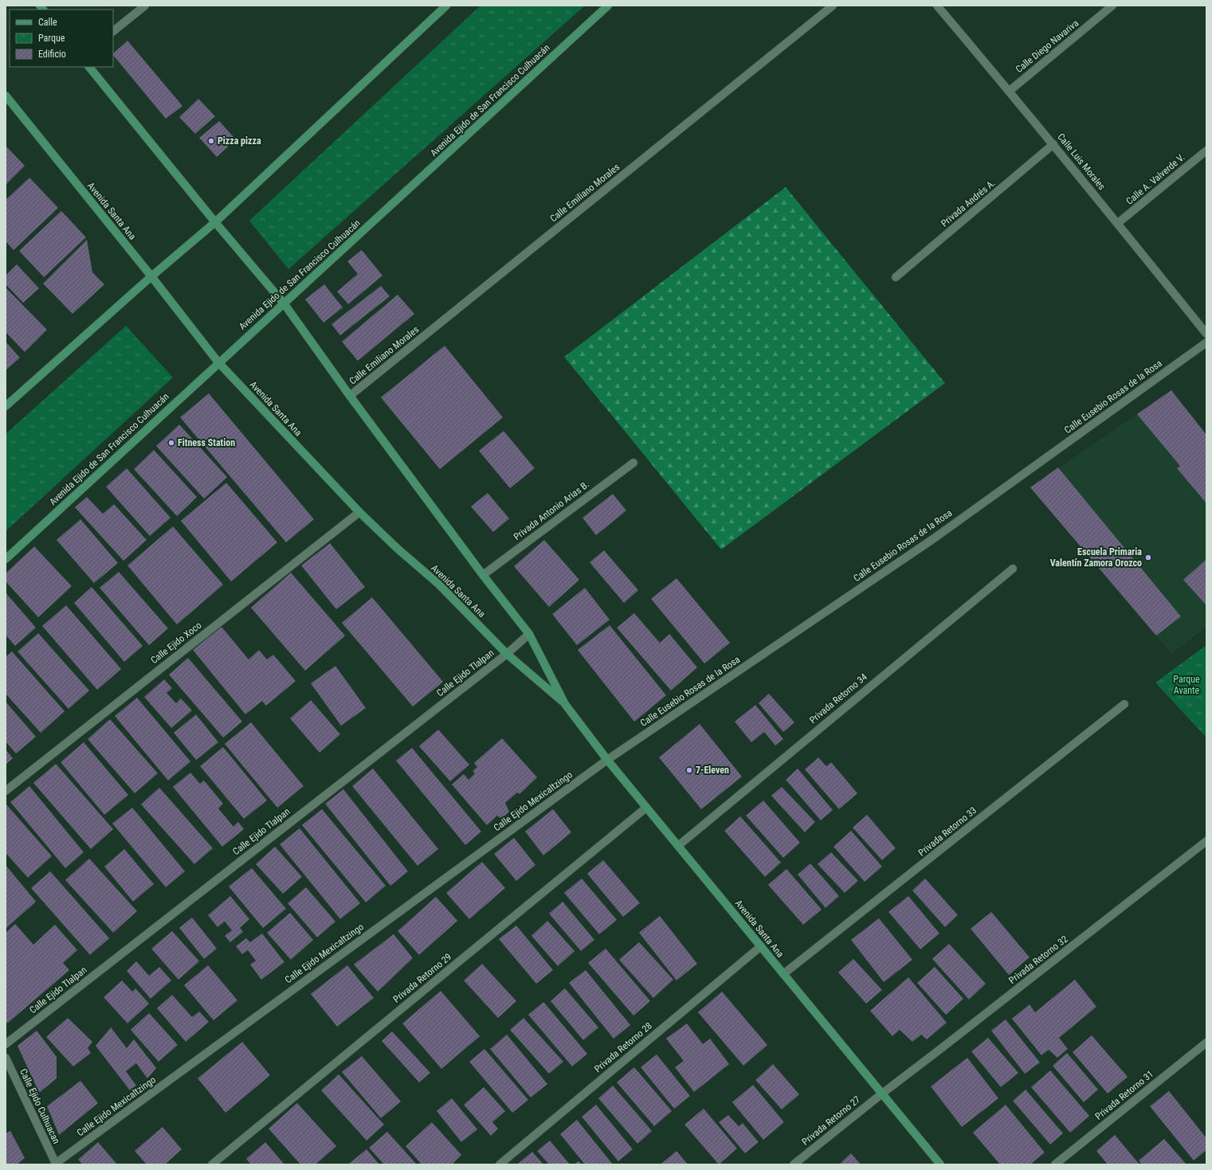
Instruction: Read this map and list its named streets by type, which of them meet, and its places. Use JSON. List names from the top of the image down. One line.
{"streets":{"main road":["Avenida Ejido de San Francisco Culhuacán","Avenida Santa Ana"],"street":["Calle Diego Navariva","Calle Luis Morales","Calle A. Valverde V.","Calle Emiliano Morales","Privada Andrés A.","Calle Eusebio Rosas de la Rosa","Privada Antonio Arias B.","Calle Ejido Xoco","Calle Ejido Tlalpan","Privada Retorno 34","Calle Ejido Mexicaltzingo","Privada Retorno 33","Privada Retorno 32","Privada Retorno 29","Privada Retorno 28","Privada Retorno 31","Calle Ejido Culhuacan","Privada Retorno 27"]},"crossings":[["Calle Diego Navariva","Calle Luis Morales"],["Avenida Ejido de San Francisco Culhuacán","Avenida Santa Ana"],["Calle Luis Morales","Calle A. Valverde V."],["Calle Luis Morales","Privada Andrés A."],["Calle Emiliano Morales","Avenida Santa Ana"],["Avenida Santa Ana","Calle Eusebio Rosas de la Rosa"],["Avenida Santa Ana","Privada Antonio Arias B."],["Avenida Santa Ana","Calle Ejido Xoco"],["Avenida Santa Ana","Calle Ejido Tlalpan"],["Avenida Santa Ana","Privada Retorno 34"],["Avenida Santa Ana","Calle Ejido Mexicaltzingo"],["Avenida Santa Ana","Privada Retorno 33"],["Avenida Santa Ana","Privada Retorno 32"],["Avenida Santa Ana","Privada Retorno 29"],["Avenida Santa Ana","Privada Retorno 28"],["Avenida Santa Ana","Privada Retorno 27"],["Calle Eusebio Rosas de la Rosa","Calle Ejido Mexicaltzingo"],["Calle Ejido Mexicaltzingo","Calle Ejido Culhuacan"],["Privada Retorno 32","Privada Retorno 27"]],"parks":["Parque Avante"],"places":["Pizza pizza","Fitness Station","Escuela Primaria Valentín Zamora Orozco","7-Eleven"],"legend":["Calle","Parque","Edificio"]}
